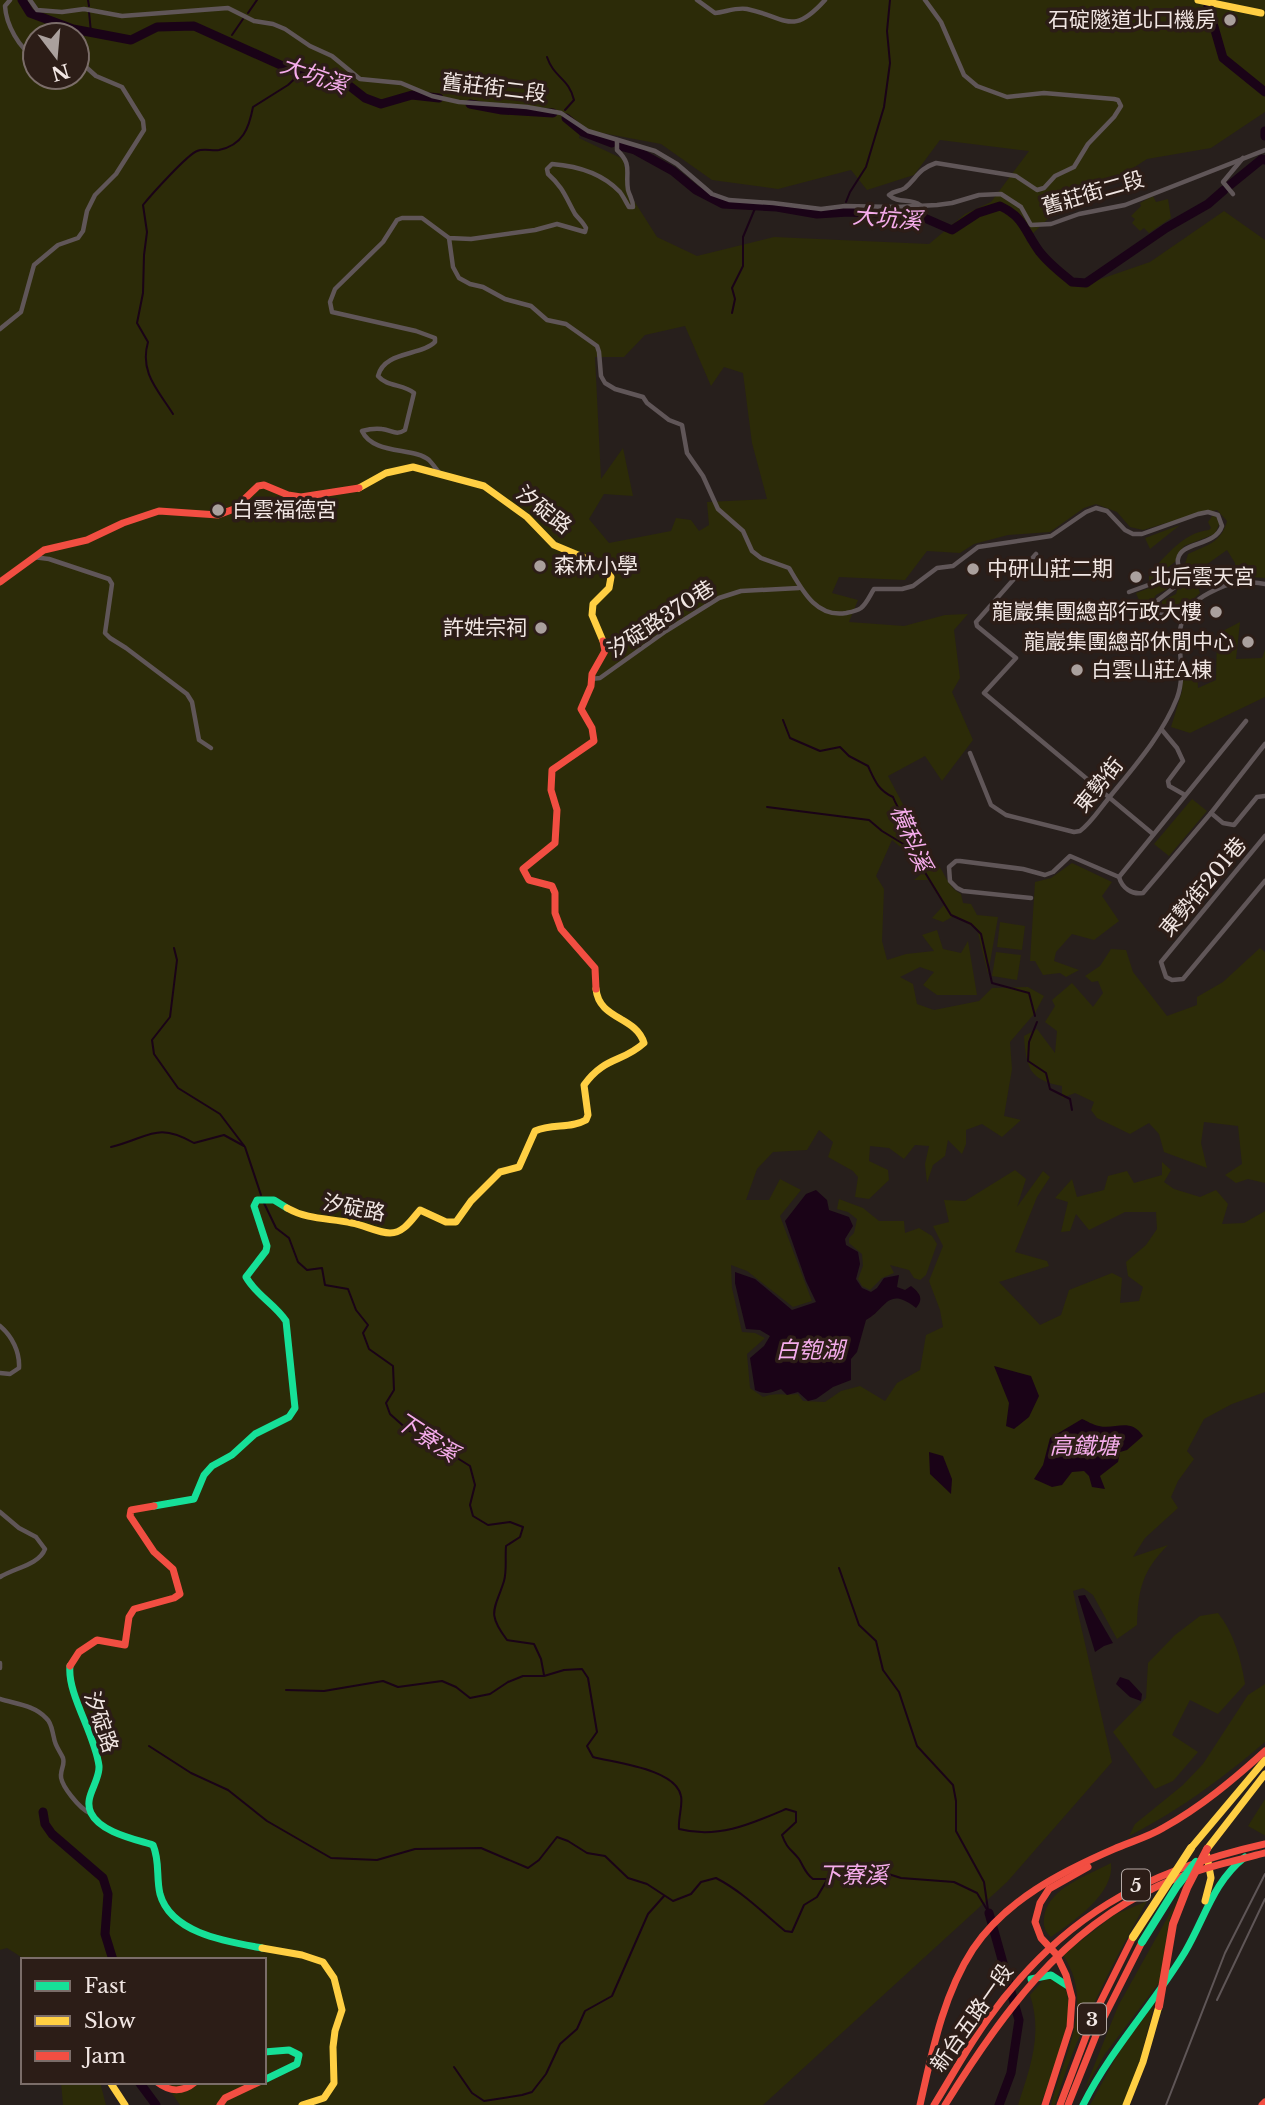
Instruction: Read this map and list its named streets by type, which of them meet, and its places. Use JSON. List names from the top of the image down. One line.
{"streets":{"main road":["汐碇路","5","新台五路一段","3"],"street":["舊莊街二段","汐碇路370巷","東勢街","東勢街201巷"]},"crossings":[["汐碇路","汐碇路370巷"],["新台五路一段","3"]],"water":["大坑溪","橫科溪","白匏湖","下寮溪","高鐵塘"],"places":["石碇隧道北口機房","白雲福德宮","森林小學","中研山莊二期","北后雲天宮","龍巖集團總部行政大樓","許姓宗祠","龍巖集團總部休閒中心","白雲山莊A棟"],"legend":["Fast","Slow","Jam"],"north":"bottom"}
